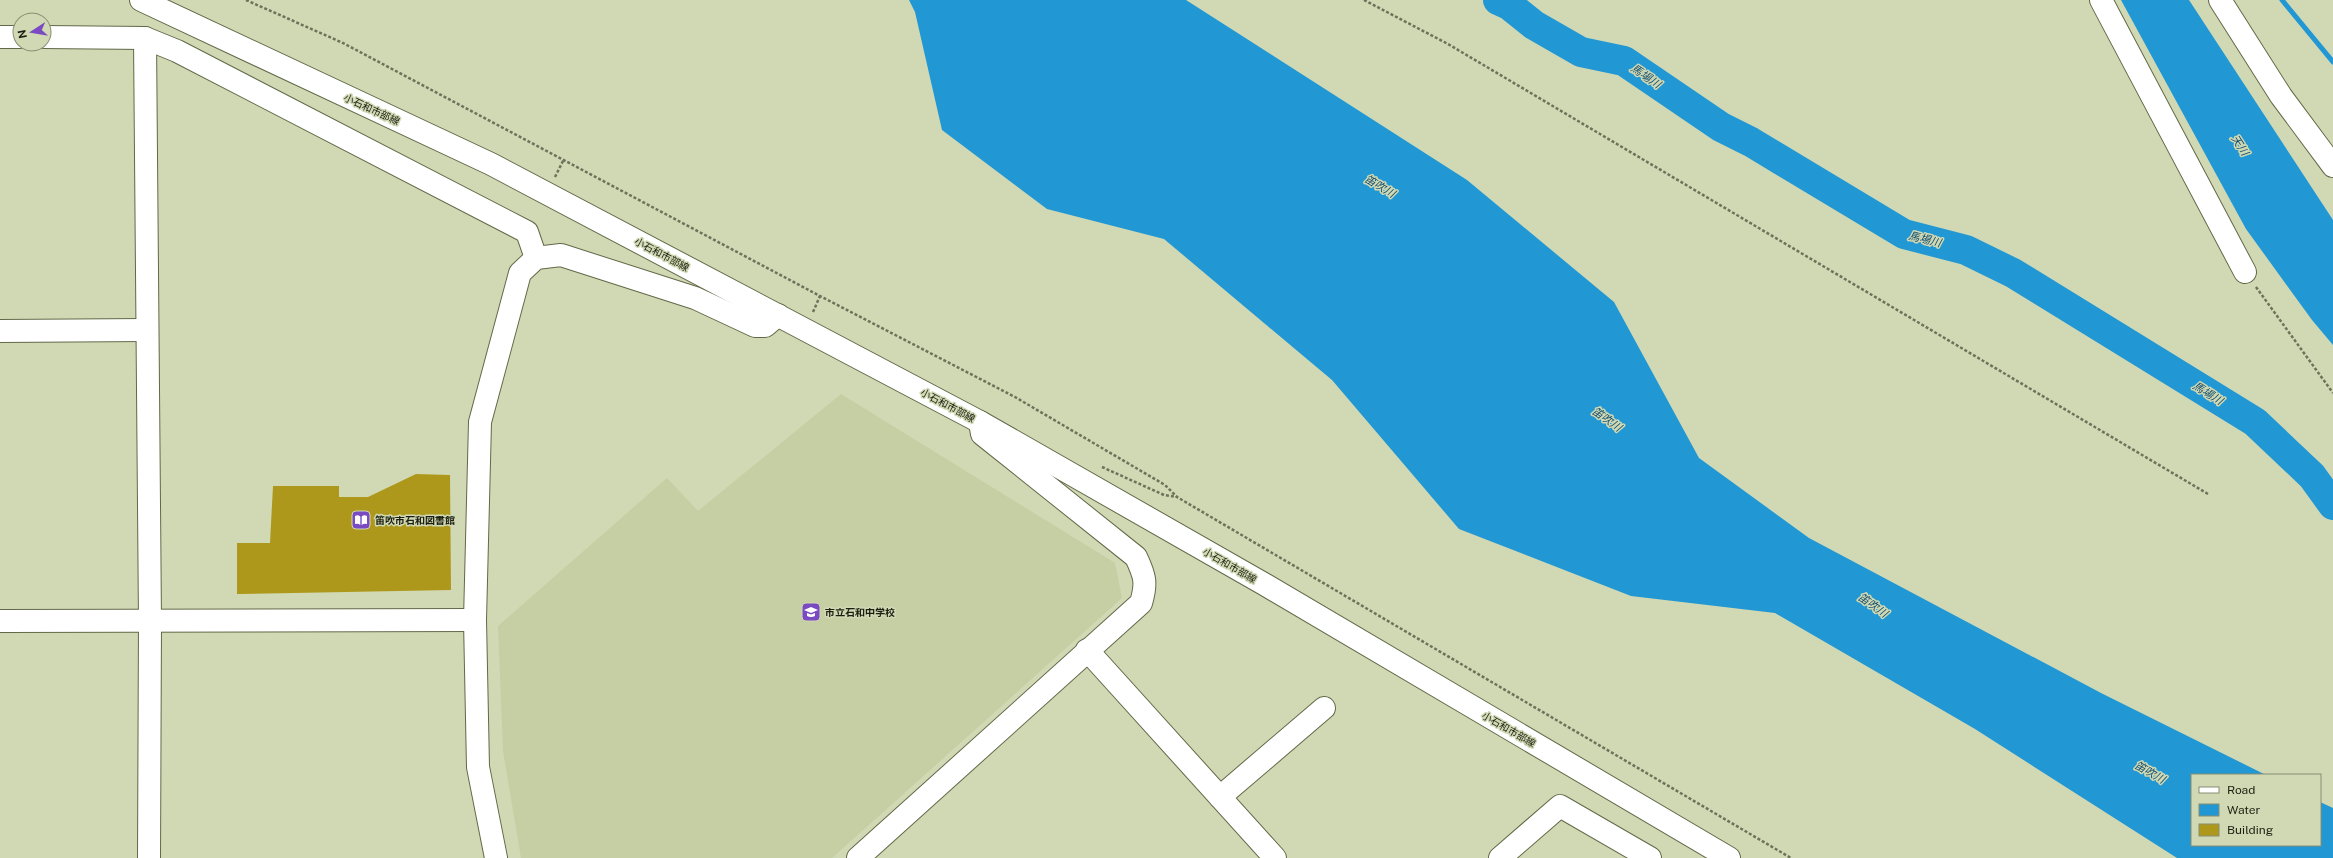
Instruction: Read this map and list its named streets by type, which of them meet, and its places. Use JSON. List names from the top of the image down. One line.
{"streets":{"street":["小石和市部線"]},"water":["馬場川","天川","笛吹川"],"places":{"library":["笛吹市石和図書館"],"school or university":["市立石和中学校"]},"legend":["Road","Water","Building"],"north":"left"}
